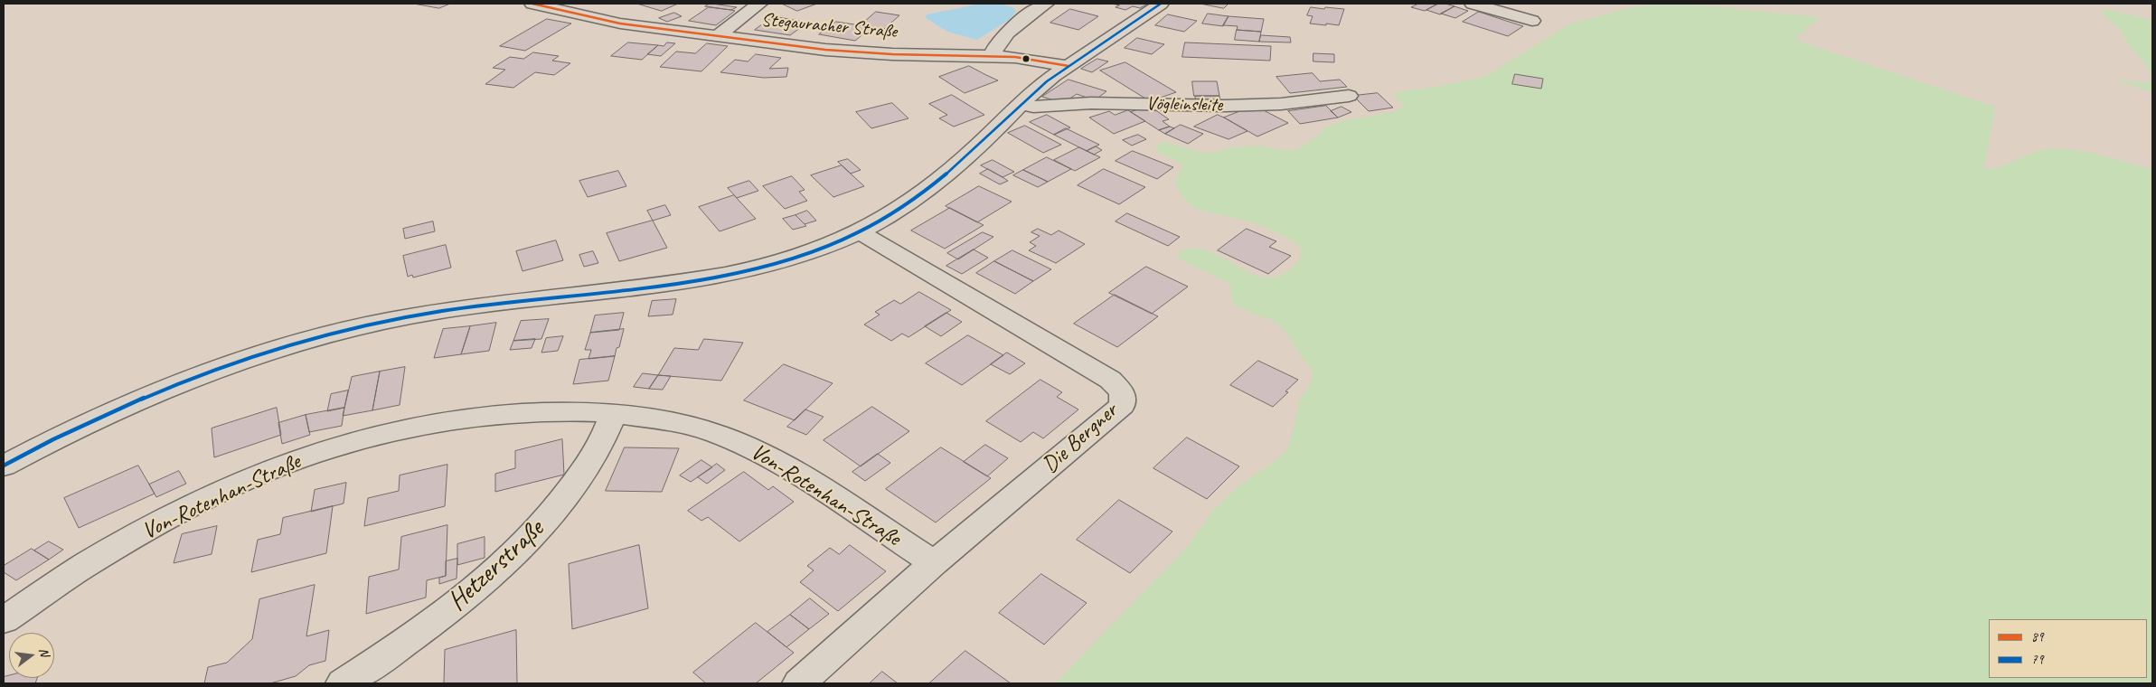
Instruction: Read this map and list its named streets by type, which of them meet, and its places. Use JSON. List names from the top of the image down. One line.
{"streets":{"street":["Stegauracher Straße","Vögleinsleite","Die Bergner","Von-Rotenhan-Straße","Hetzerstraße"]},"crossings":[["Die Bergner","Von-Rotenhan-Straße"],["Von-Rotenhan-Straße","Hetzerstraße"]],"lines":["transit line 89","transit line 79"],"legend":["89","79"],"north":"right"}
